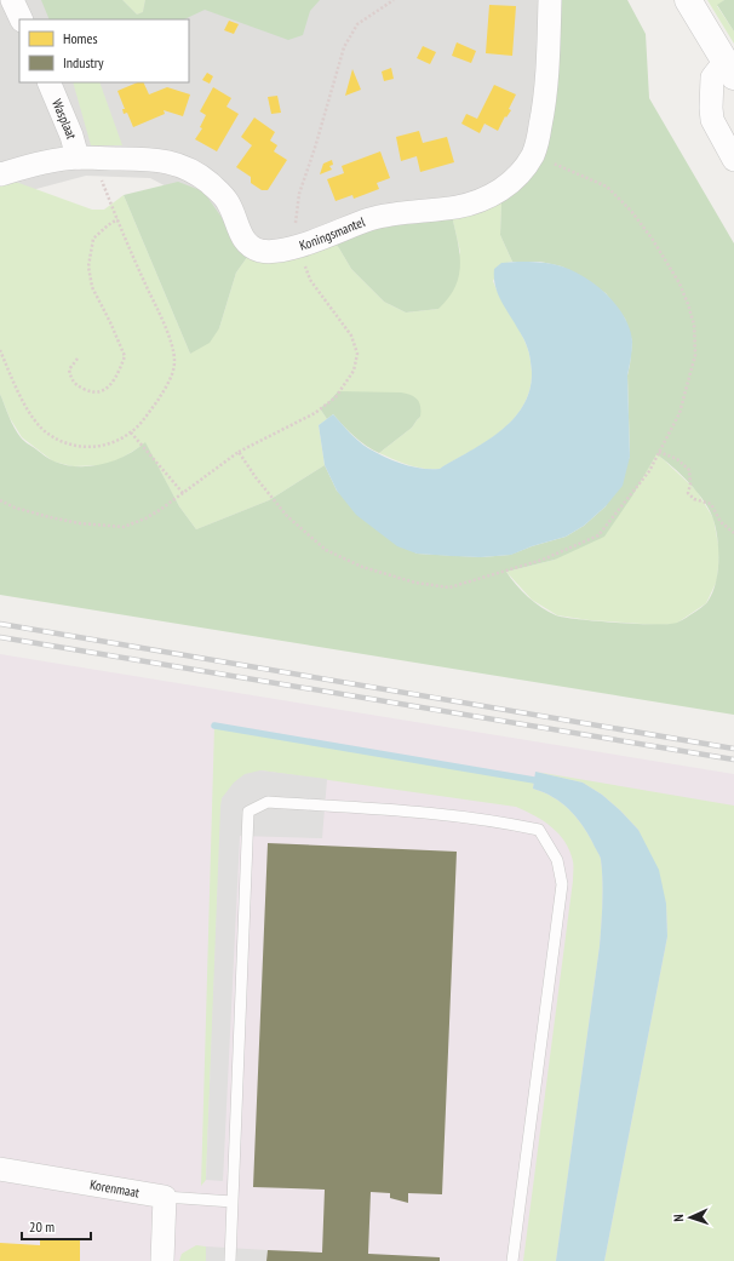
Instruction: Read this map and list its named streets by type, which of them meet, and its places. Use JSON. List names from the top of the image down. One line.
{"streets":{"street":["Wasplaat","Koningsmantel","Korenmaat"]},"crossings":[["Wasplaat","Koningsmantel"]],"legend":["Homes","Industry"],"scale_bar":"20 m","north":"left"}
